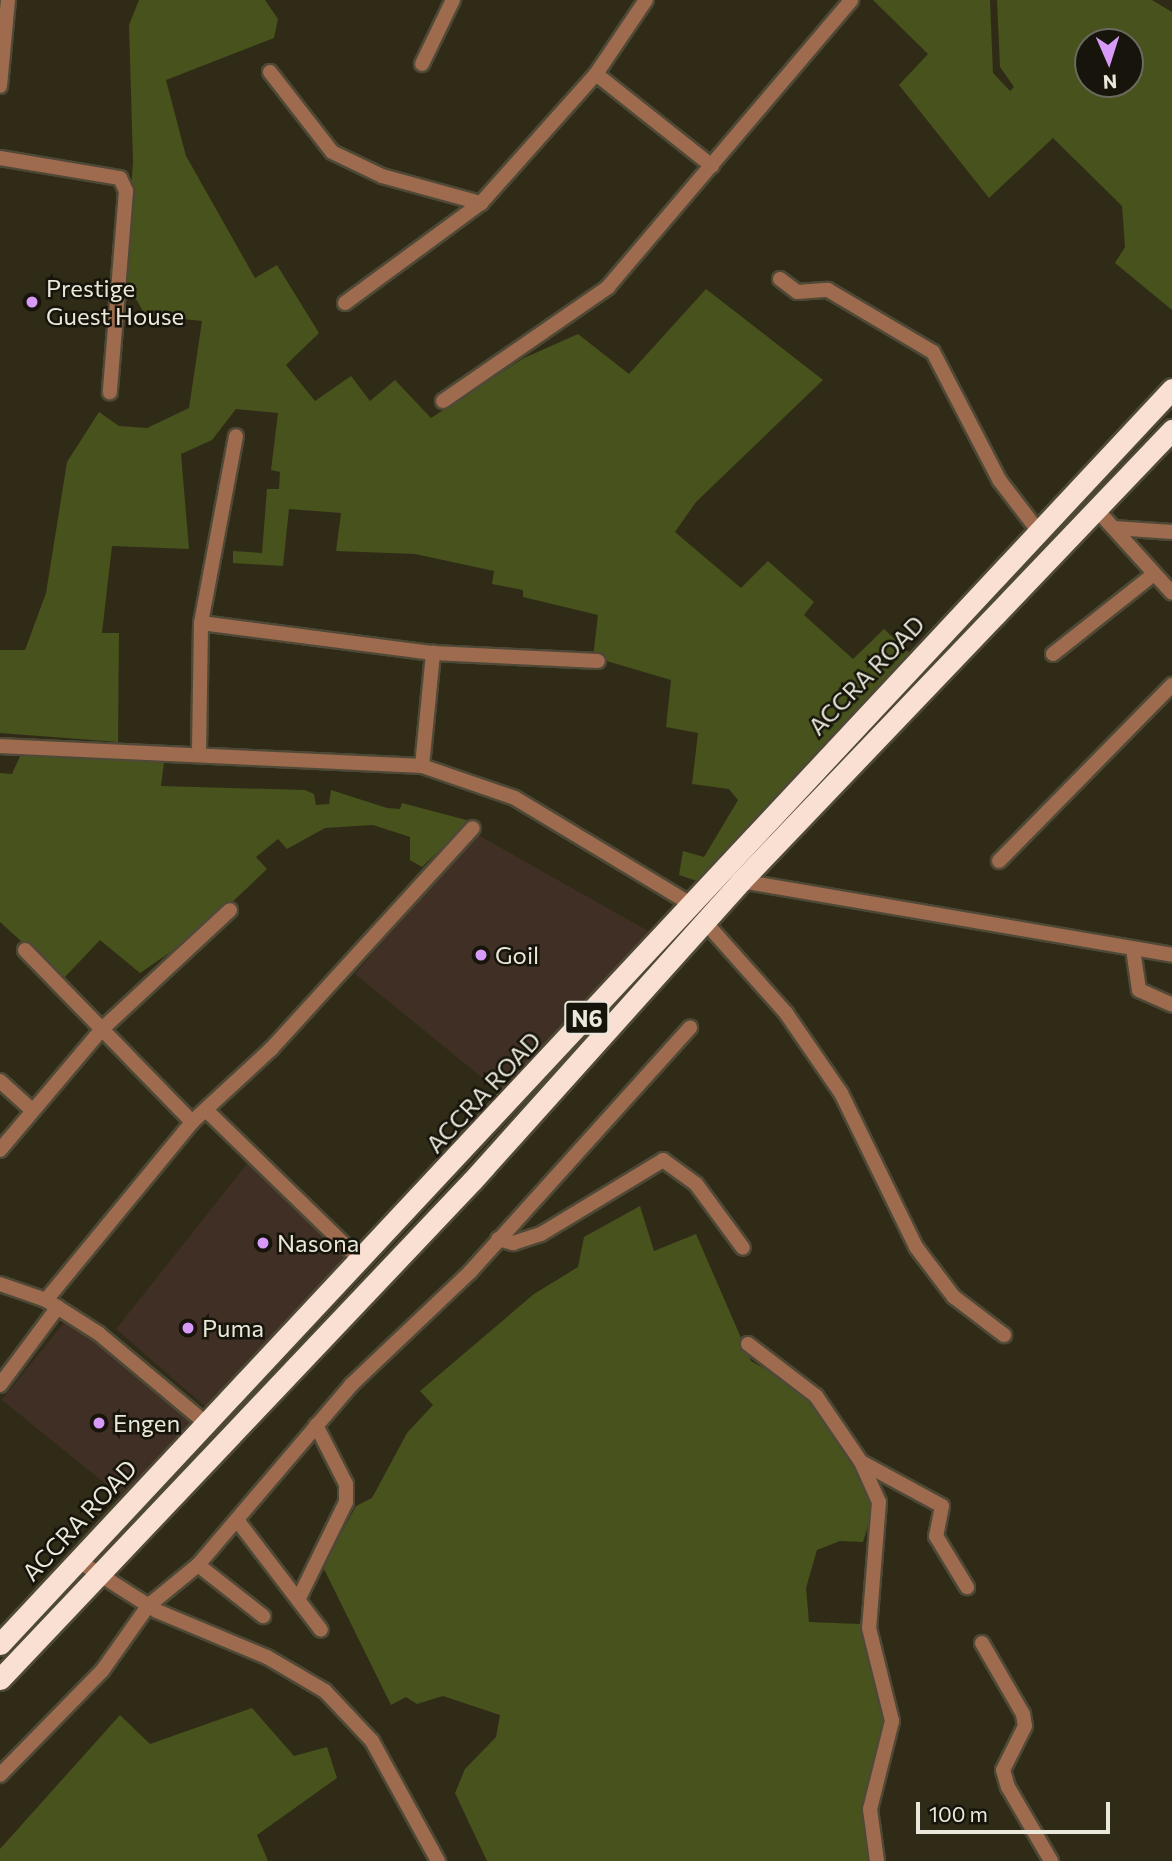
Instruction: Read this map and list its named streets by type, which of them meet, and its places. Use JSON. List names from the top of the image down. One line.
{"streets":{"highway":["ACCRA ROAD","N6"]},"places":["Prestige Guest House","Goil","Nasona","Puma","Engen"],"scale_bar":"100 m","north":"bottom"}
